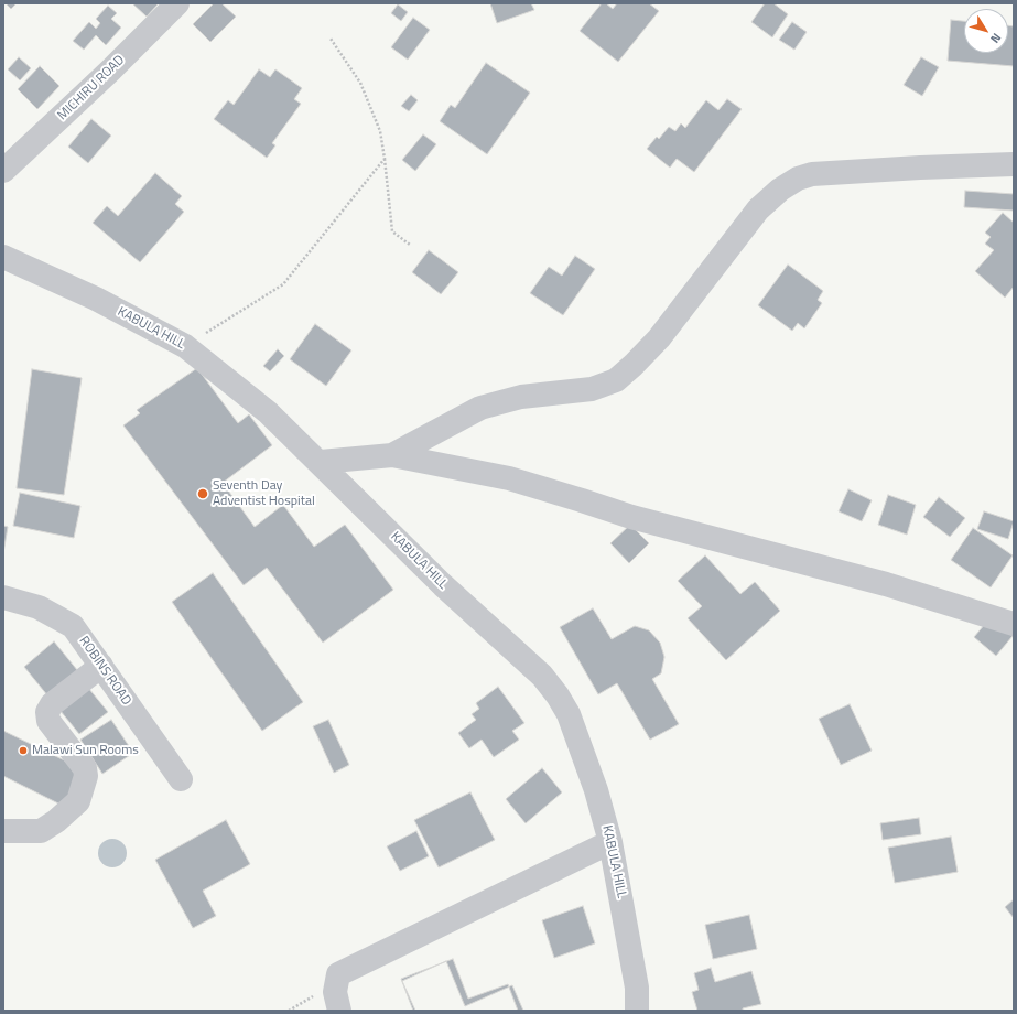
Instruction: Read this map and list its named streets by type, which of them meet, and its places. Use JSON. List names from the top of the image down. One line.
{"streets":{"street":["MICHIRU ROAD","KABULA HILL","ROBINS ROAD"]},"places":["Seventh Day Adventist Hospital","Malawi Sun Rooms"],"north":"bottom right"}
